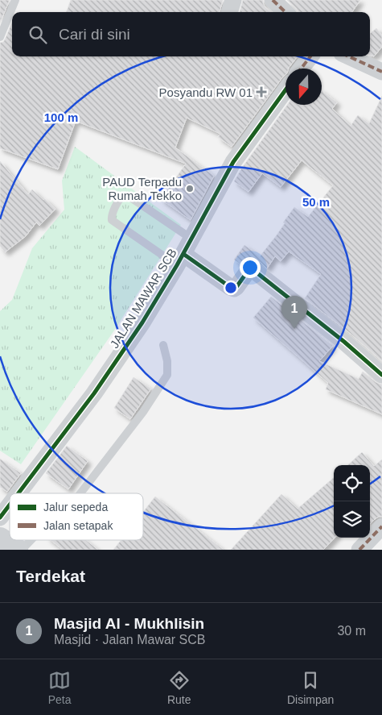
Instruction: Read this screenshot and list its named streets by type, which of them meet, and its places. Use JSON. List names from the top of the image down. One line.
{"streets":{"street":["JALAN MAWAR SCB"]},"places":{"health":["Posyandu RW 01"],"other":["PAUD Terpadu Rumah Tekko"]},"legend":["Jalur sepeda","Jalan setapak"],"north":"bottom","page":{"search":"Cari di sini","pins":"1","heading":"Terdekat","list":[{"mark":"1","name":"Masjid Al - Mukhlisin","note":"Masjid · Jalan Mawar SCB","value":"30 m"}],"nav":["Peta","Rute","Disimpan"]},"rings":["100 m","50 m"]}
